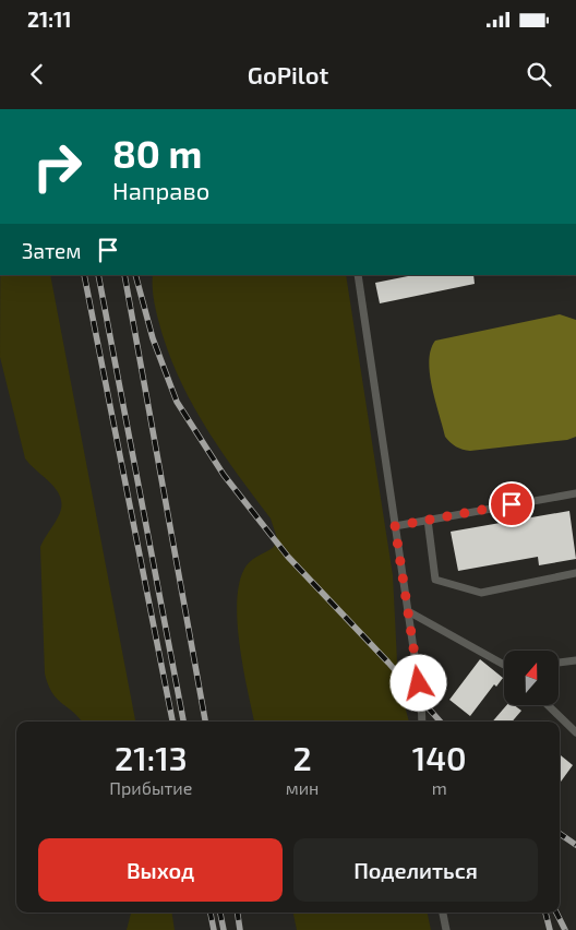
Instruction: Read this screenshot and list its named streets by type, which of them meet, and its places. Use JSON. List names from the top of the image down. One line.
{"north":"top","page":{"status":"21:11","header":"GoPilot","turn":["80 m","Направо"],"then":"Затем","eta":["21:13","Прибытие","2","мин","140","m"],"buttons":["Выход","Поделиться"]}}
